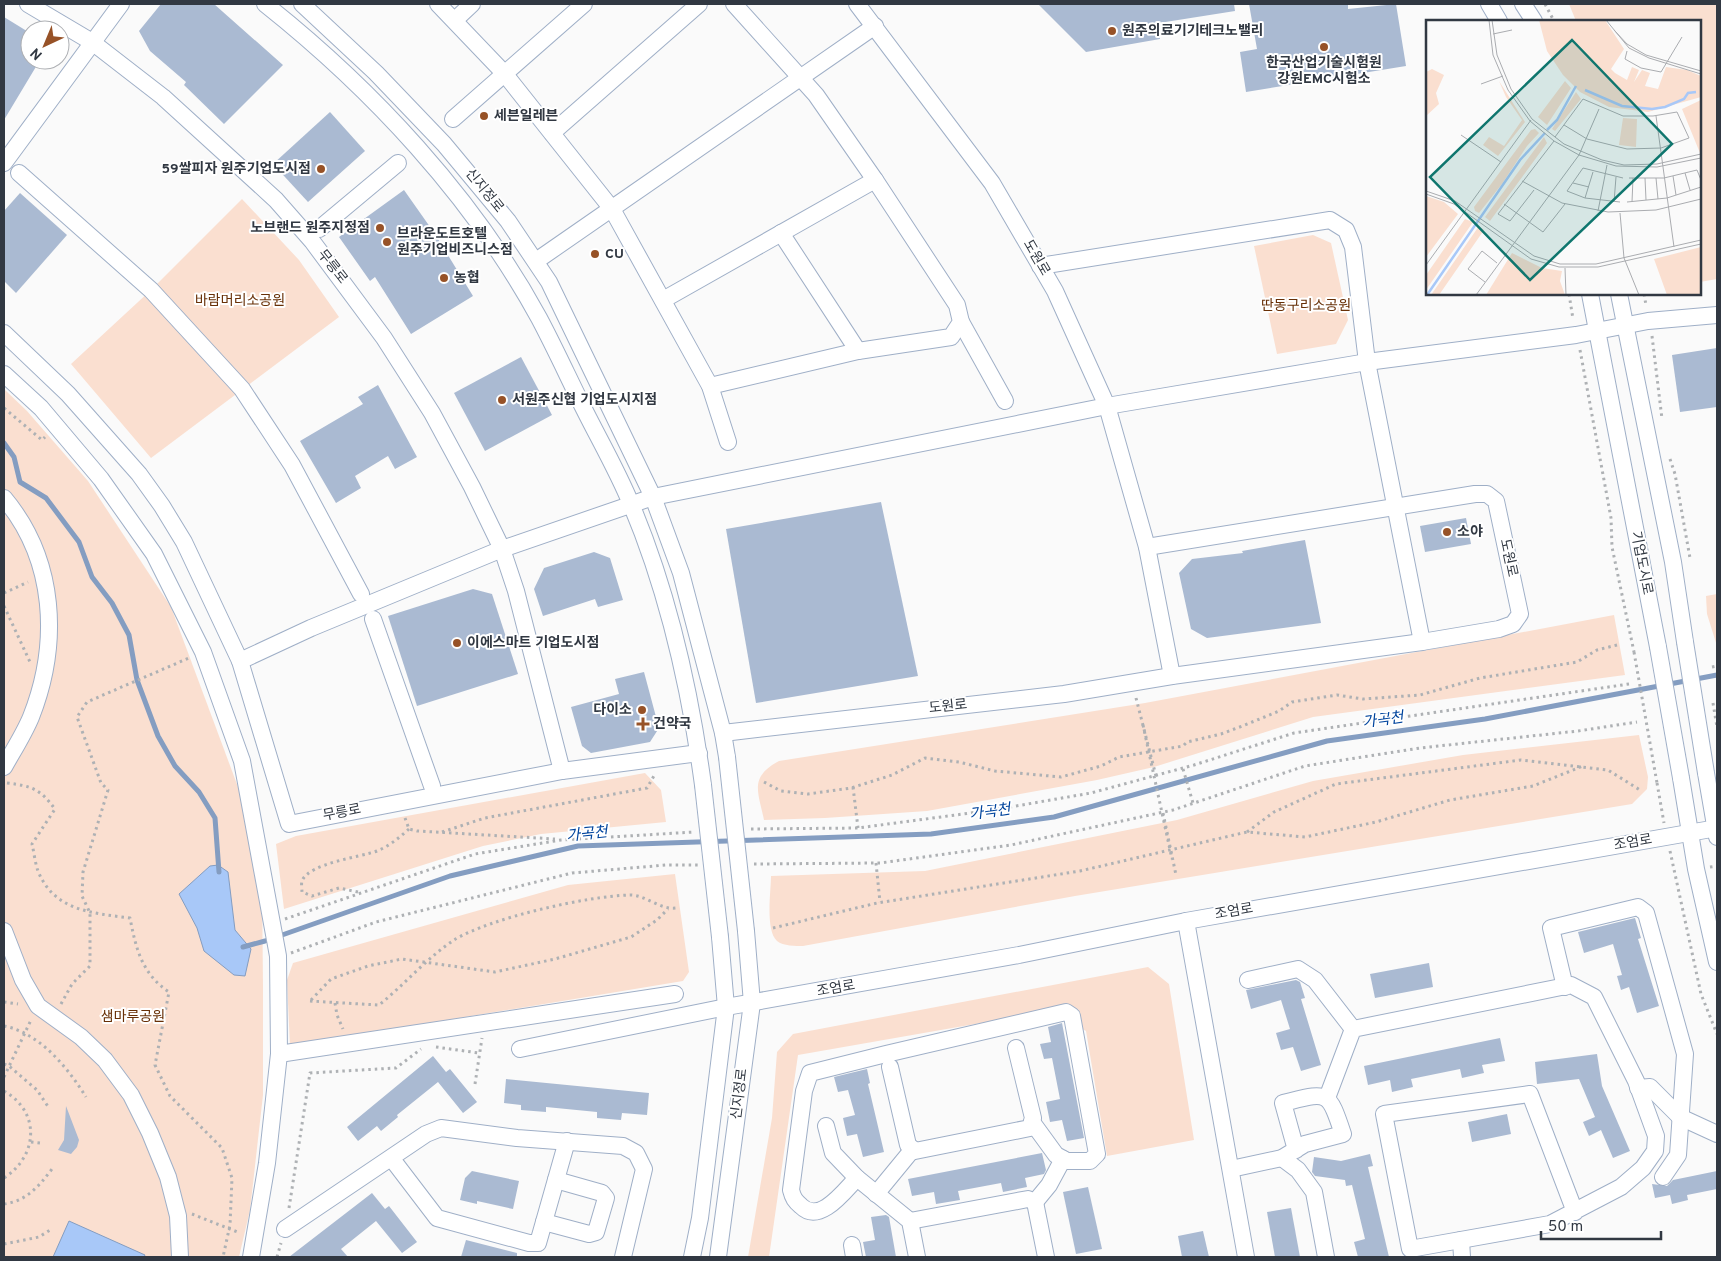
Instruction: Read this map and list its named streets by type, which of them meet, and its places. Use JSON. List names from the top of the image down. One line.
{"streets":{"street":["신지정로","도원로","무릉로","기업도시로","조엄로"]},"crossings":[["신지정로","도원로"],["신지정로","무릉로"],["신지정로","조엄로"],["기업도시로","조엄로"]],"water":["가곡천"],"parks":["바람머리소공원","딴동구리소공원","샘마루공원"],"places":{"other":["원주의료기기테크노밸리","한국산업기술시험원 강원EMC시험소","세븐일레븐","59쌀피자 원주기업도시점","노브랜드 원주지정점","브라운도트호텔 원주기업비즈니스점","CU","농협","서원주신협 기업도시지점","소야","이에스마트 기업도시점","다이소"],"health":["건약국"]},"scale_bar":"50 m","north":"bottom left"}
